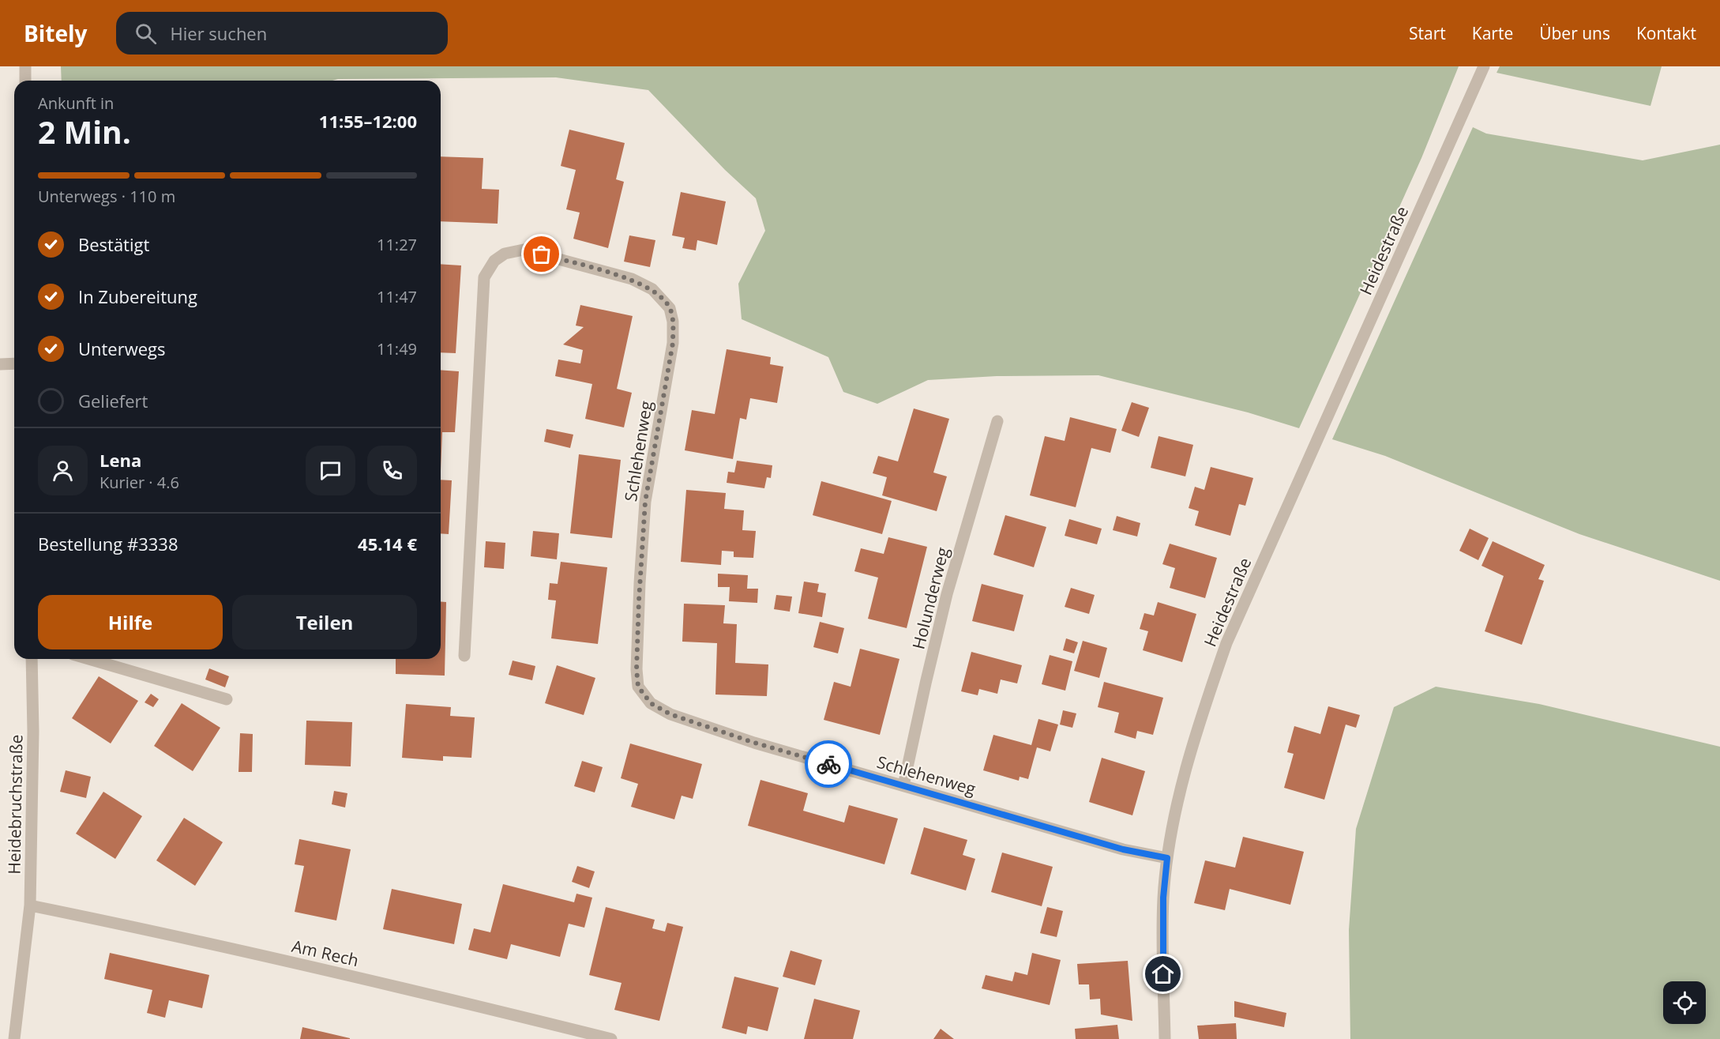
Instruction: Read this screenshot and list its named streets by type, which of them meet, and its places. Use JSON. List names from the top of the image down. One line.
{"streets":{"street":["Heidestraße","Schlehenweg","Holunderweg","Heidebruchstraße","Am Rech"]},"crossings":[["Heidestraße","Schlehenweg"],["Schlehenweg","Holunderweg"],["Heidebruchstraße","Am Rech"]],"page":{"header":"Bitely","search":"Hier suchen","nav":["Start","Karte","Über uns","Kontakt"],"heading":["2 Min.","Ankunft in","11:55–12:00"],"panel":["Lena","Kurier · 4.6","Bestellung #3338","45.14 €"],"bar":"Unterwegs · 110 m","list":[["Bestätigt","11:27"],["In Zubereitung","11:47"],["Unterwegs","11:49"],"Geliefert"],"buttons":["Hilfe","Teilen"]}}
